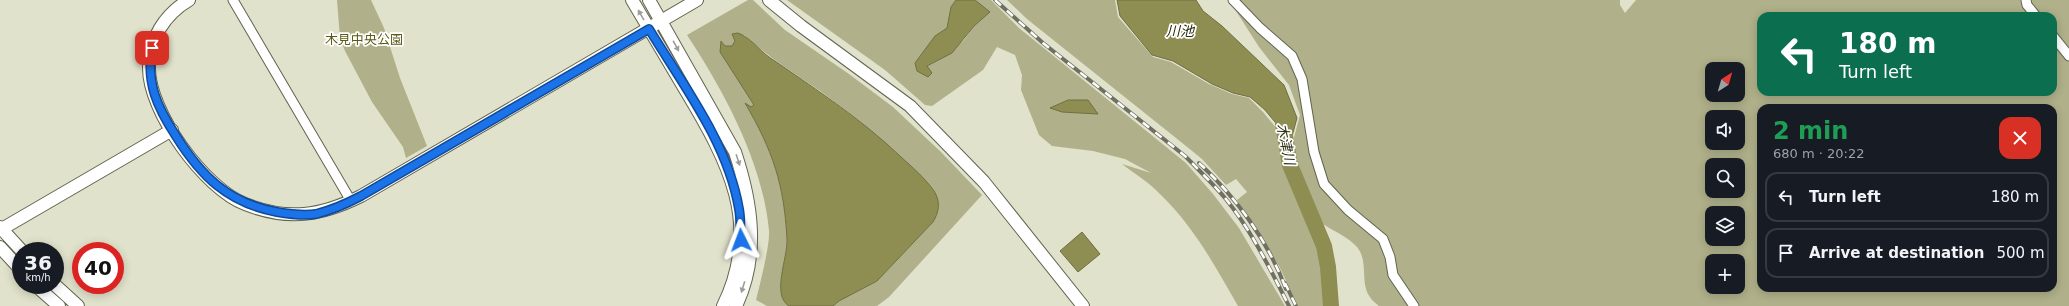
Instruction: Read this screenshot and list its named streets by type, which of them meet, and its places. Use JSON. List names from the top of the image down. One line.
{"water":["川池","木津川"],"parks":["木見中央公園"],"north":"top right","page":{"turn":["180 m","Turn left"],"map_buttons":"+","heading":["2 min","680 m · 20:22"],"list":[{"name":"Turn left","value":"180 m"},{"name":"Arrive at destination","value":"500 m"}],"speed":"36 km/h","limit":"40"}}
